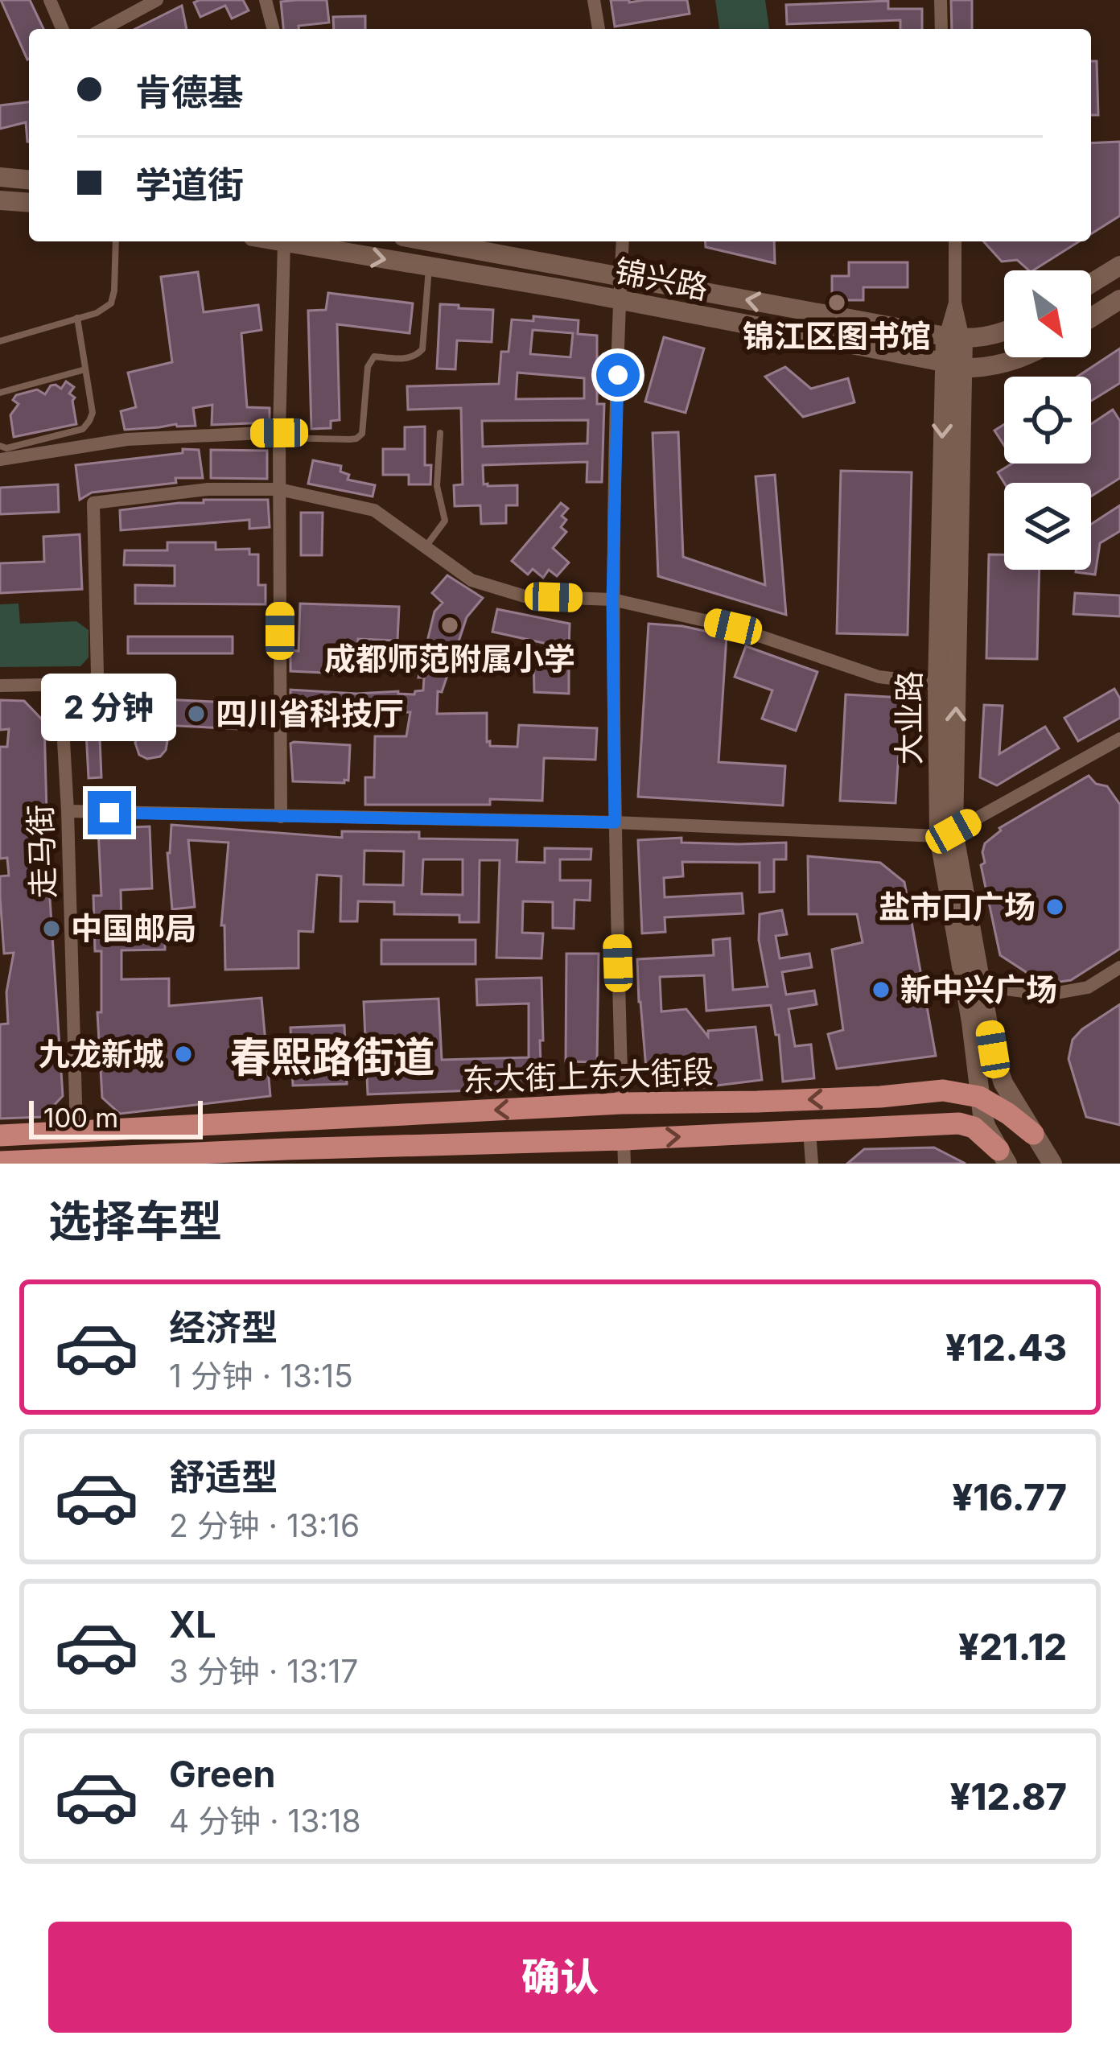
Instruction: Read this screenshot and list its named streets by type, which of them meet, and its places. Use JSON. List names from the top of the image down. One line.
{"streets":{"main road":["锦兴路","大业路","东大街上东大街段"],"street":["走马街"]},"crossings":[["锦兴路","大业路"],["大业路","东大街上东大街段"],["走马街","东大街上东大街段"]],"districts":["春熙路街道"],"places":["锦江区图书馆","成都师范附属小学","四川省科技厅","盐市口广场","中国邮局","新中兴广场","九龙新城"],"scale_bar":"100 m","north":"bottom right","page":{"banner":["肯德基","学道街"],"bubble":"2 分钟","scale":"100 m","heading":"选择车型","list":[{"name":"经济型","note":"1 分钟 · 13:15","value":"¥12.43"},{"name":"舒适型","note":"2 分钟 · 13:16","value":"¥16.77"},{"name":"XL","note":"3 分钟 · 13:17","value":"¥21.12"},{"name":"Green","note":"4 分钟 · 13:18","value":"¥12.87"}],"buttons":"确认"}}
